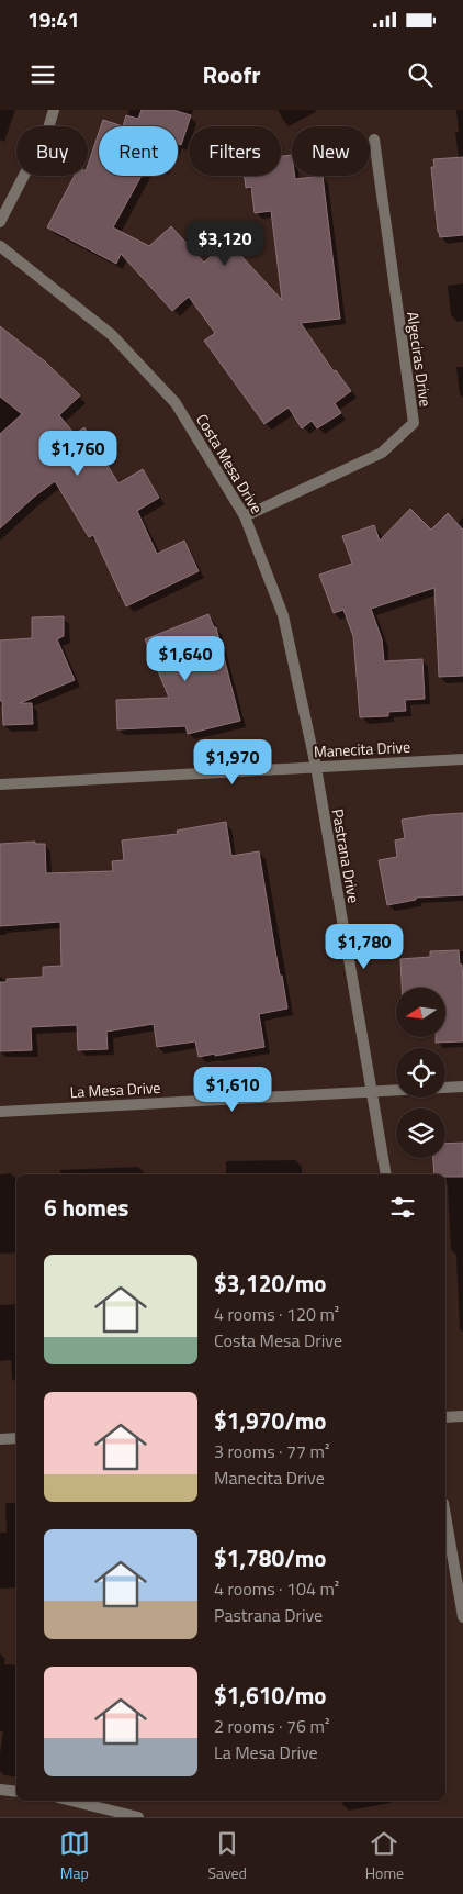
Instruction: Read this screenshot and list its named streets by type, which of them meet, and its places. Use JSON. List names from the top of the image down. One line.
{"streets":{"street":["Algeciras Drive","Costa Mesa Drive","Manecita Drive","Pastrana Drive","La Mesa Drive"]},"crossings":[["Algeciras Drive","Costa Mesa Drive"],["Costa Mesa Drive","Manecita Drive"],["Costa Mesa Drive","Pastrana Drive"],["Manecita Drive","Pastrana Drive"],["Pastrana Drive","La Mesa Drive"]],"north":"left","page":{"status":"19:41","header":"Roofr","chip":["Buy","Rent","Filters","New"],"price":["$3,120","$1,760","$1,640","$1,970","$1,780","$1,610"],"heading":"6 homes","list":[{"name":"$3,120/mo","note":"4 rooms · 120 m² · Costa Mesa Drive"},{"name":"$1,970/mo","note":"3 rooms · 77 m² · Manecita Drive"},{"name":"$1,780/mo","note":"4 rooms · 104 m² · Pastrana Drive"},{"name":"$1,610/mo","note":"2 rooms · 76 m² · La Mesa Drive"}],"tabs":["Map","Saved","Home"]}}
